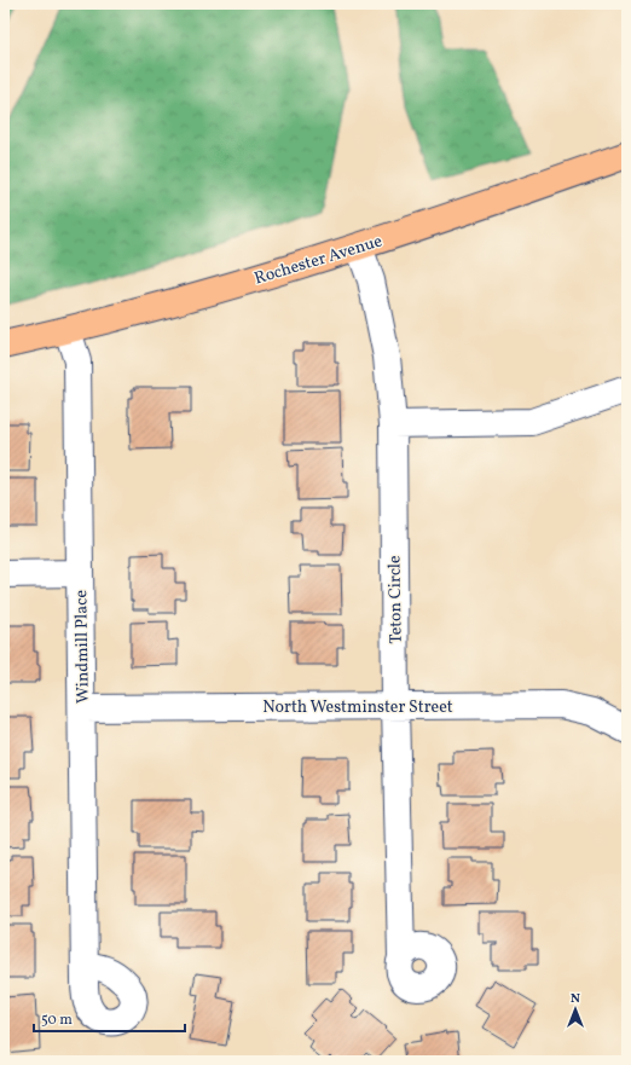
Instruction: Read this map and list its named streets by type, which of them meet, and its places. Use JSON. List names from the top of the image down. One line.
{"streets":{"main road":["Rochester Avenue"],"street":["Teton Circle","Windmill Place","North Westminster Street"]},"crossings":[["Rochester Avenue","Teton Circle"],["Rochester Avenue","Windmill Place"],["Teton Circle","North Westminster Street"],["Windmill Place","North Westminster Street"]],"scale_bar":"50 m","north":"top"}
